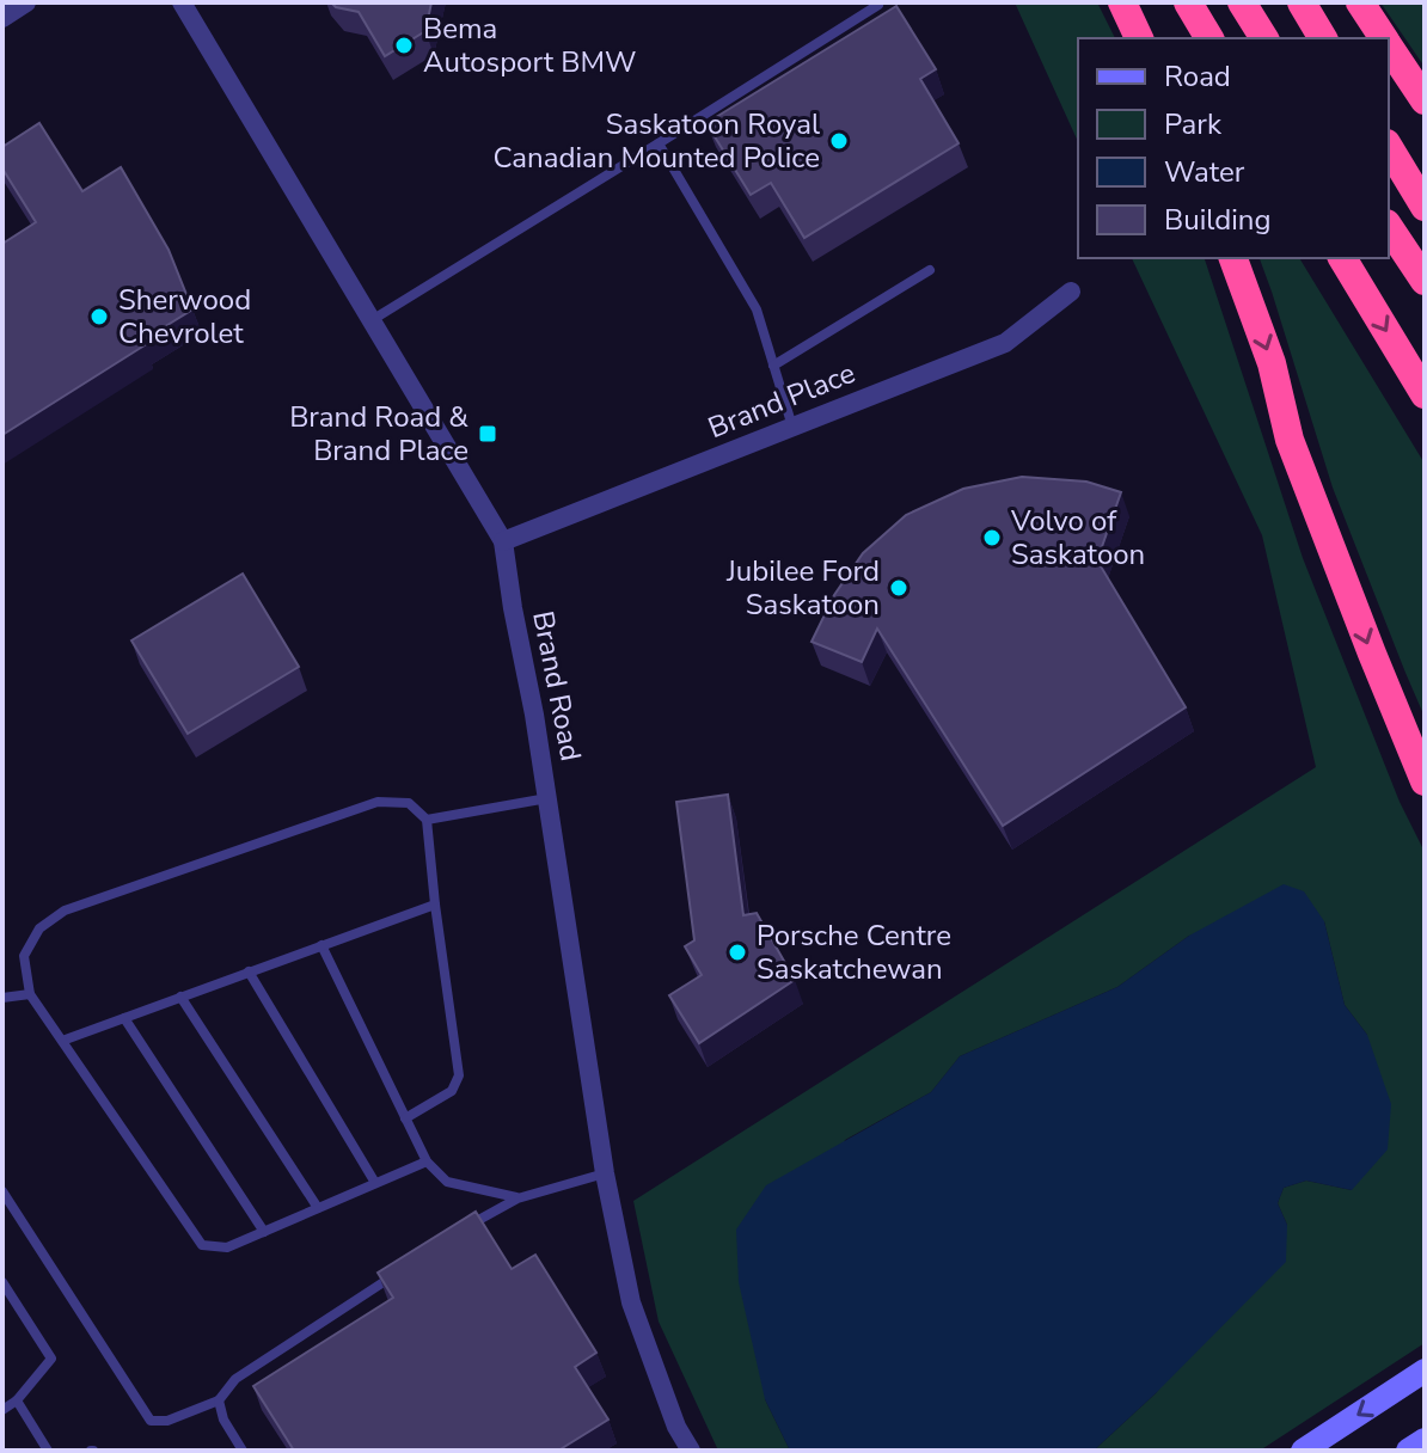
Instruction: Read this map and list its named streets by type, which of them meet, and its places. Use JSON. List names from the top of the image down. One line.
{"streets":{"street":["Brand Place","Brand Road"]},"crossings":[["Brand Place","Brand Road"]],"places":{"other":["Bema Autosport BMW","Saskatoon Royal Canadian Mounted Police","Sherwood Chevrolet","Volvo of Saskatoon","Jubilee Ford Saskatoon","Porsche Centre Saskatchewan"],"transit":["Brand Road & Brand Place"]},"legend":["Road","Park","Water","Building"]}
